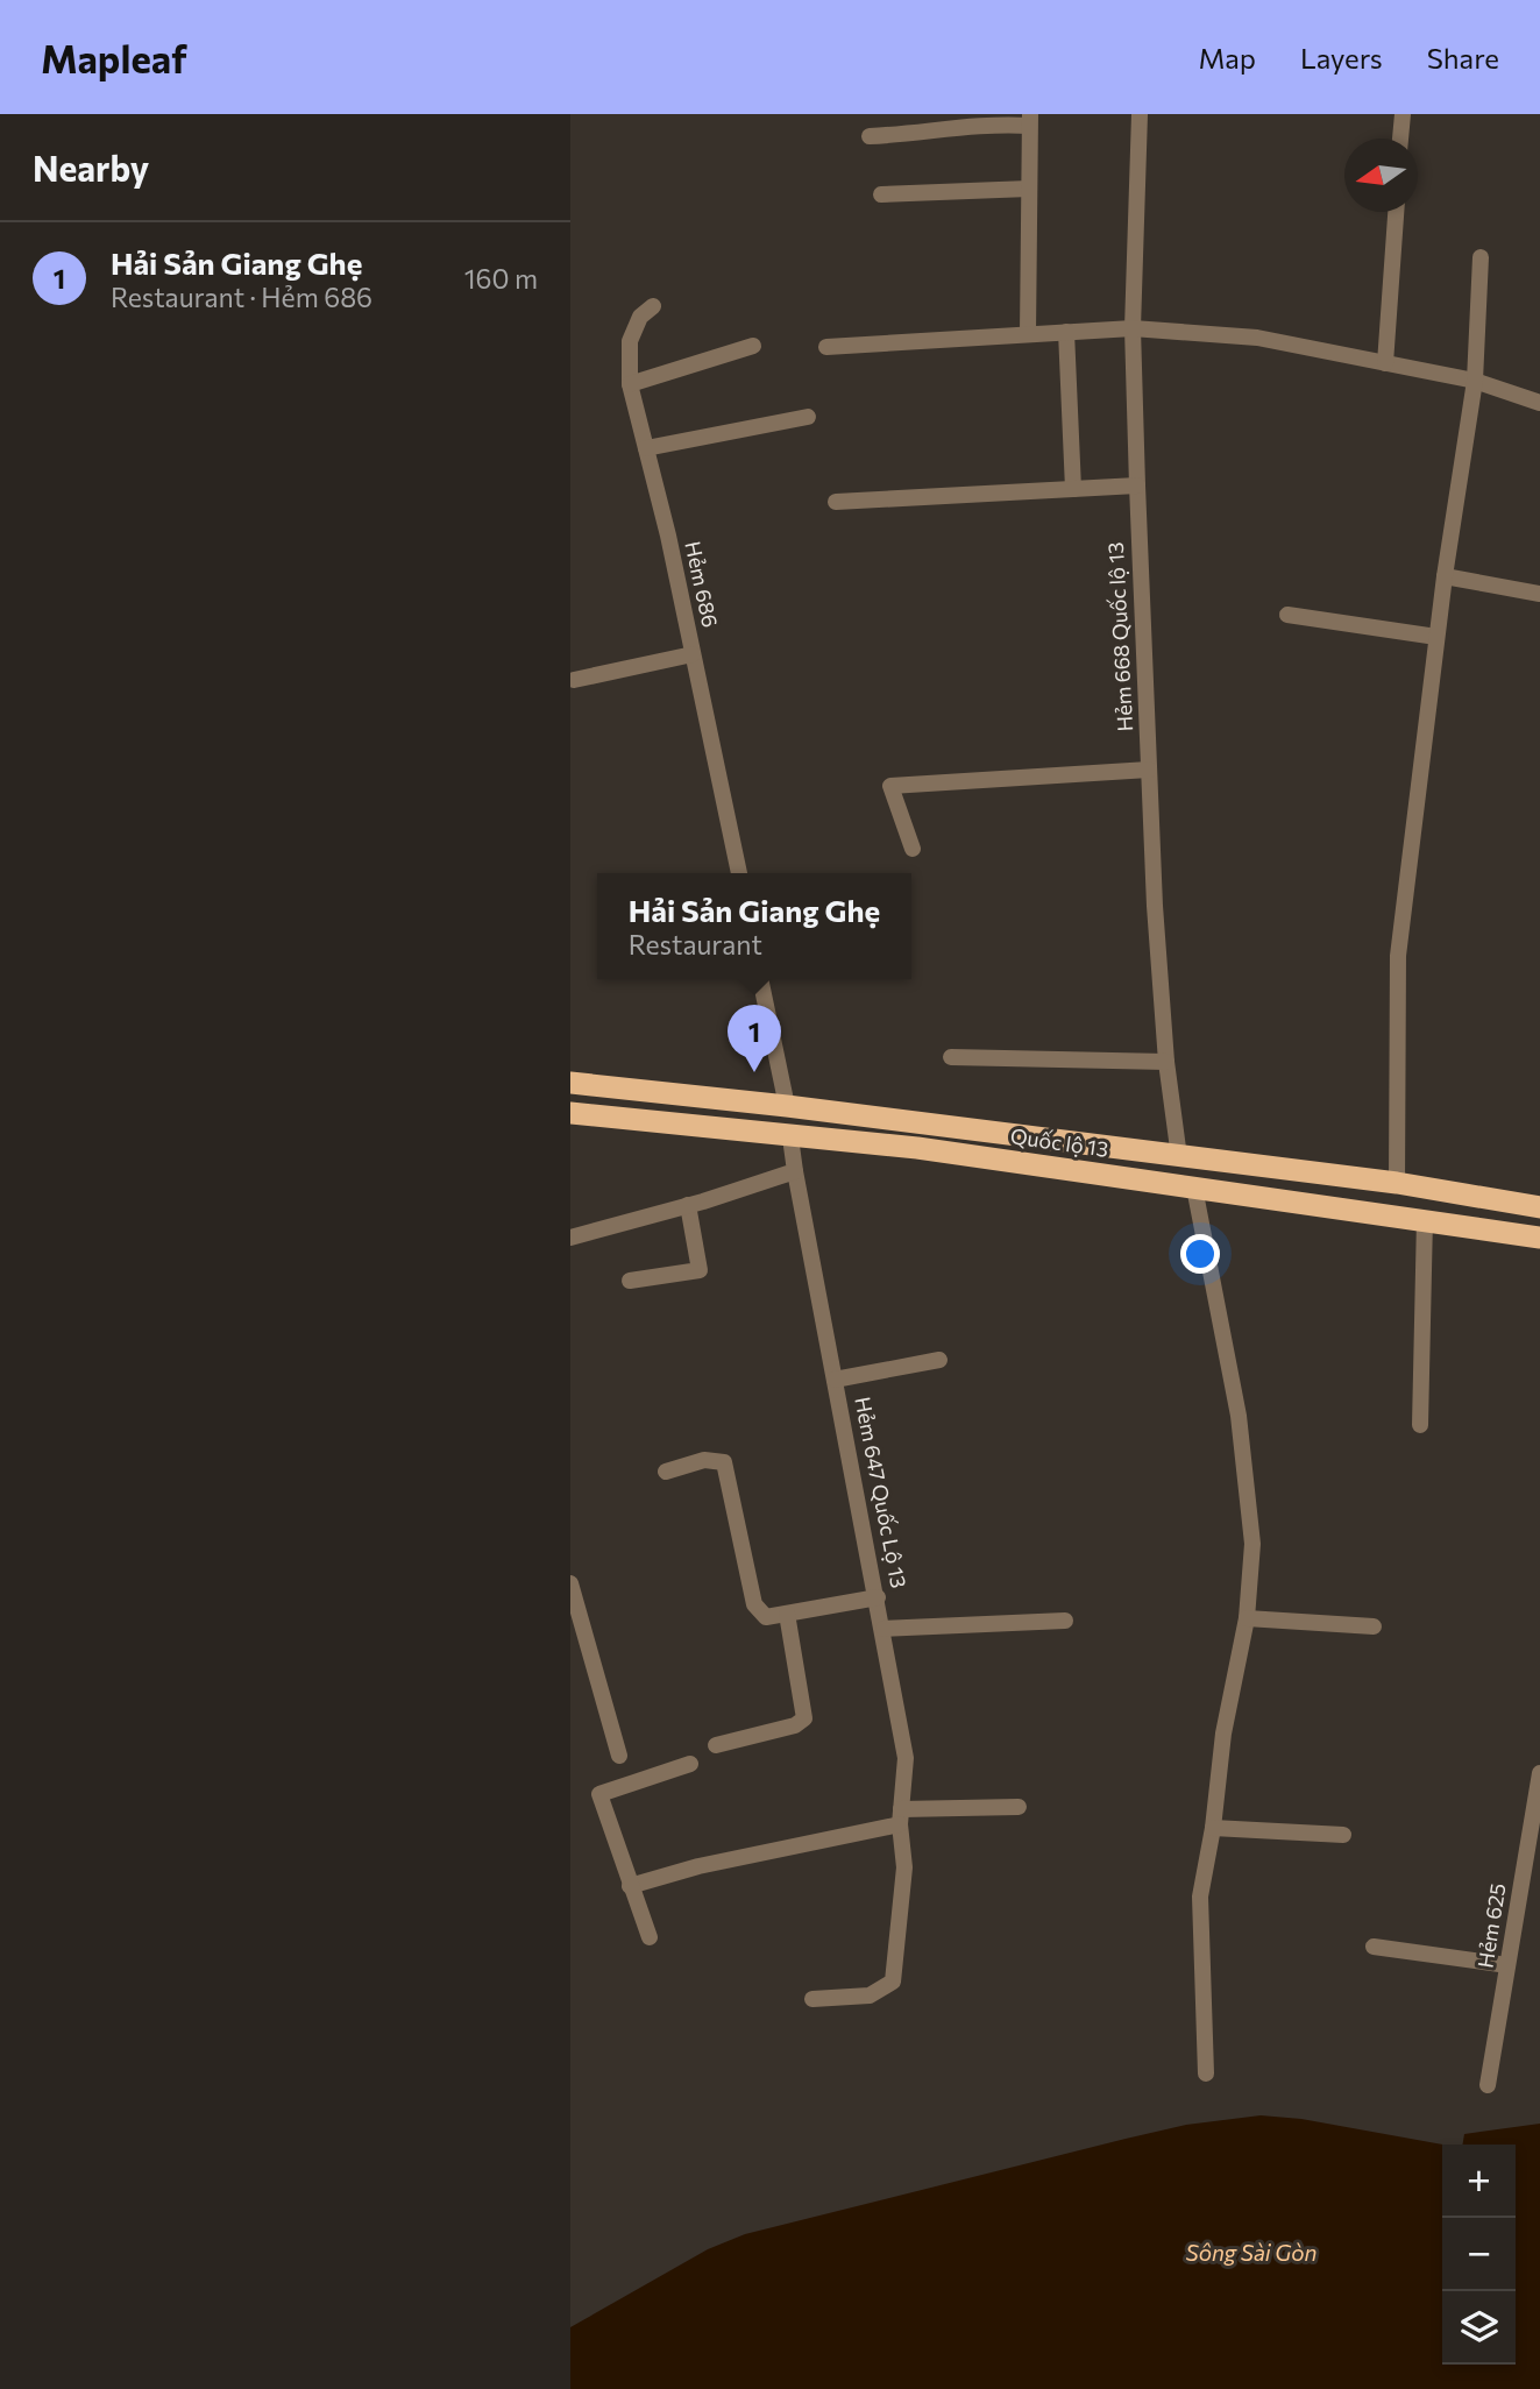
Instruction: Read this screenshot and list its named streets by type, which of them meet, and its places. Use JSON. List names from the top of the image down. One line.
{"streets":{"highway":["Quốc lộ 13"],"street":["Hẻm 686","Hẻm 668 Quốc lộ 13","Hẻm 647 Quốc Lộ 13","Hẻm 625"]},"crossings":[["Hẻm 668 Quốc lộ 13","Quốc lộ 13"],["Quốc lộ 13","Hẻm 647 Quốc Lộ 13"]],"water":["Sông Sài Gòn"],"north":"left","page":{"header":"Mapleaf","nav":["Map","Layers","Share"],"heading":"Nearby","list":[{"mark":"1","name":"Hải Sản Giang Ghẹ","note":"Restaurant · Hẻm 686","value":"160 m"}],"popup":["Hải Sản Giang Ghẹ","Restaurant"],"pins":"1","map_buttons":["+","−"]}}
